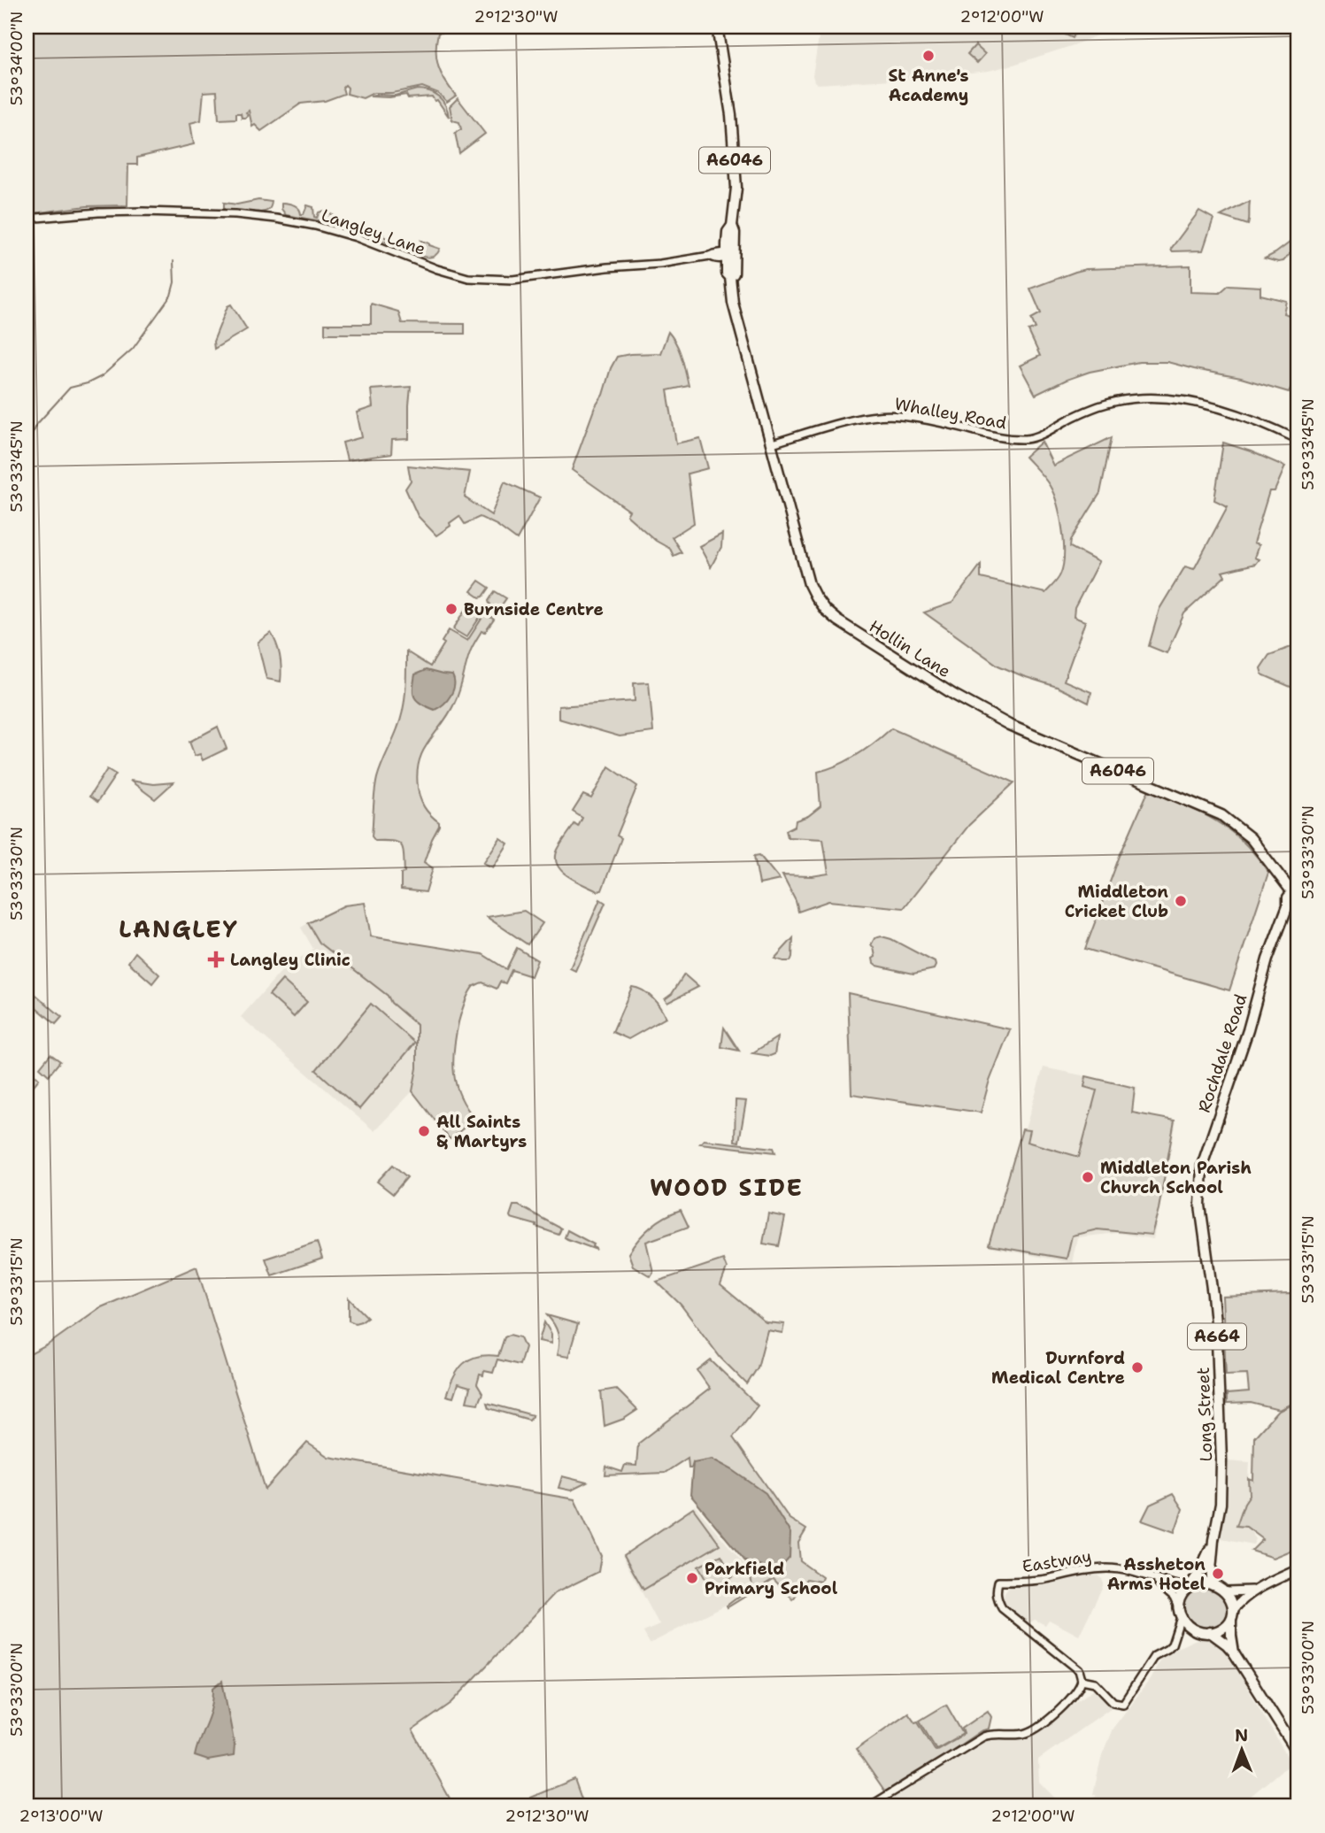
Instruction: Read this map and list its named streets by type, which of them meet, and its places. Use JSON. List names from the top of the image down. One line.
{"streets":{"main road":["A6046","Hollin Lane","Rochdale Road","A664","Long Street"],"street":["Langley Lane","Whalley Road","Eastway"]},"crossings":[["Langley Lane","Hollin Lane"],["Whalley Road","Hollin Lane"],["Hollin Lane","Rochdale Road"],["Rochdale Road","Long Street"],["A664","Long Street"],["A664","Eastway"],["Long Street","Eastway"]],"districts":["LANGLEY","WOOD SIDE"],"places":{"other":["St Anne's Academy","Burnside Centre","Middleton Cricket Club","All Saints & Martyrs","Middleton Parish Church School","Durnford Medical Centre","Assheton Arms Hotel","Parkfield Primary School"],"health":["Langley Clinic"]},"north":"top","coordinates":["2°12'30\"W","2°12'00\"W","53°34'00\"N","53°33'45\"N","53°33'30\"N","53°33'15\"N","53°33'00\"N","2°13'00\"W"]}
